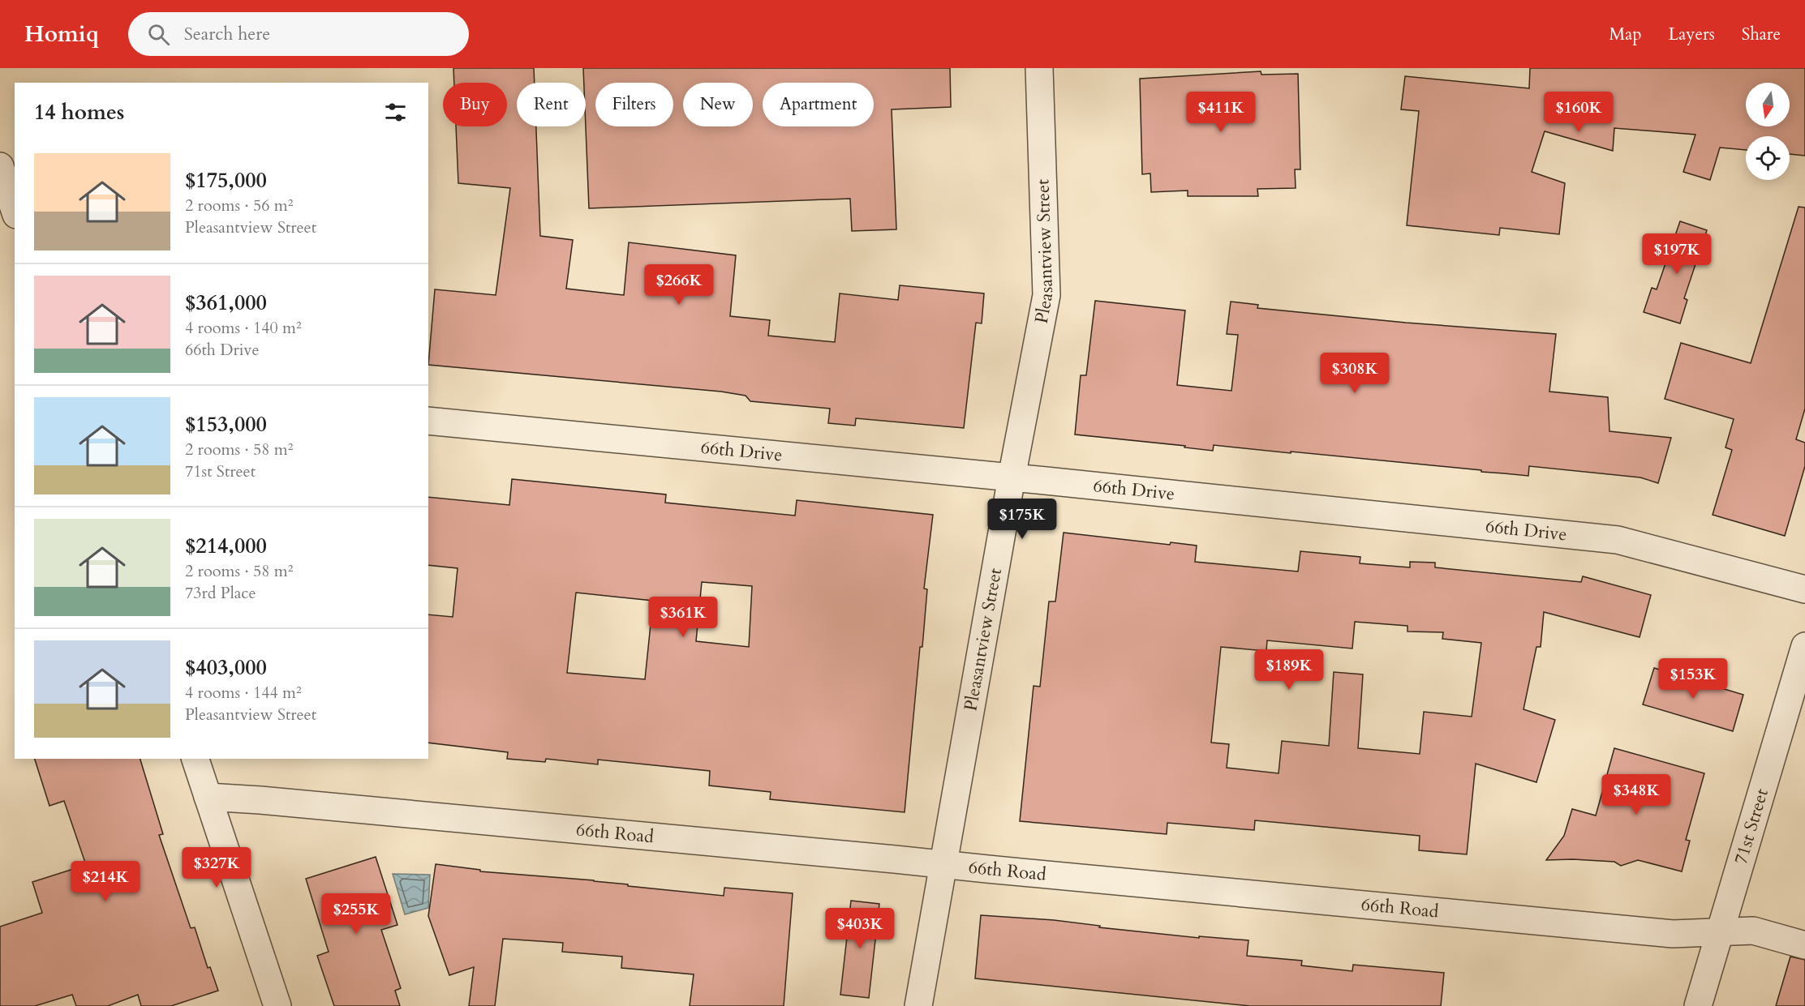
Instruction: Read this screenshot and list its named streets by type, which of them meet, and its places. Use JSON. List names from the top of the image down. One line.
{"streets":{"street":["Pleasantview Street","66th Drive","71st Street","66th Road"]},"crossings":[["Pleasantview Street","66th Drive"],["Pleasantview Street","66th Road"],["71st Street","66th Road"]],"north":"bottom","page":{"header":"Homiq","search":"Search here","nav":["Map","Layers","Share"],"chip":["Buy","Rent","Filters","New","Apartment"],"heading":"14 homes","price":["$411K","$160K","$197K","$266K","$308K","$175K","$361K","$189K","$153K","$348K","$327K","$214K","$255K","$403K"],"list":[{"name":"$175,000","note":"2 rooms · 56 m² · Pleasantview Street"},{"name":"$361,000","note":"4 rooms · 140 m² · 66th Drive"},{"name":"$153,000","note":"2 rooms · 58 m² · 71st Street"},{"name":"$214,000","note":"2 rooms · 58 m² · 73rd Place"},{"name":"$403,000","note":"4 rooms · 144 m² · Pleasantview Street"}]}}
